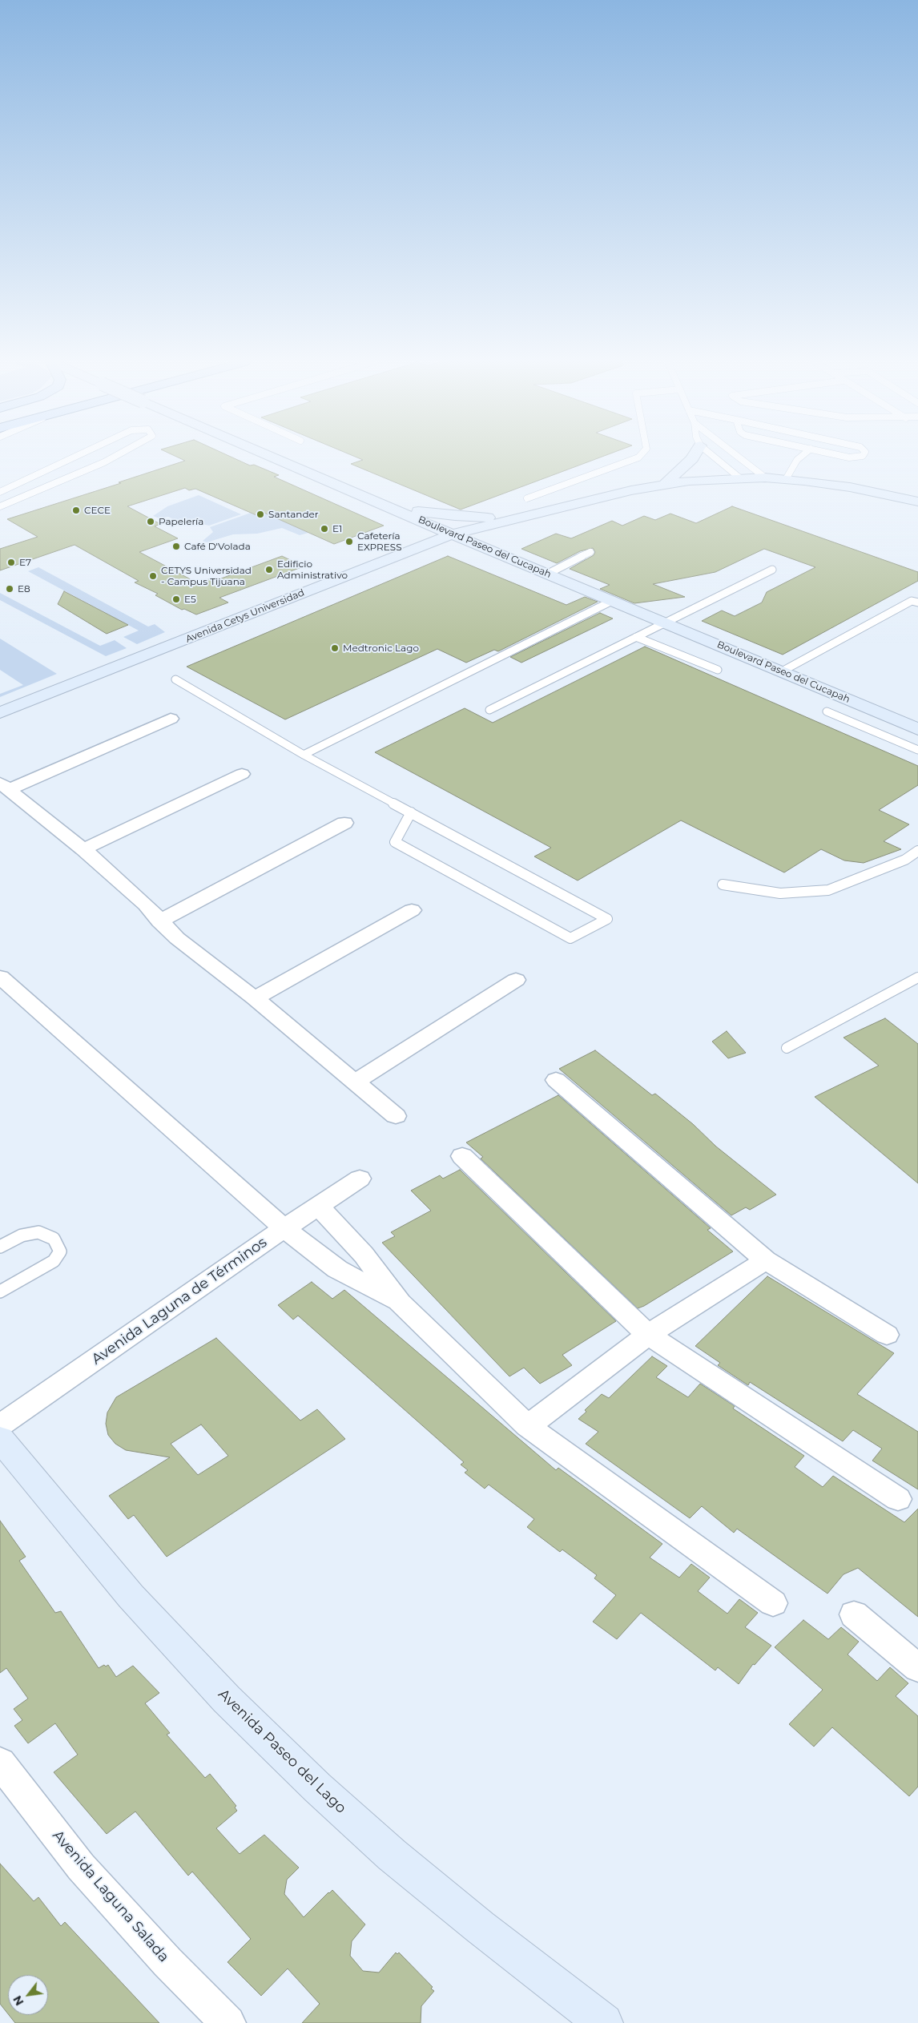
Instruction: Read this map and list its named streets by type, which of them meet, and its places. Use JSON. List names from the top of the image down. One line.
{"streets":{"main road":["Boulevard Paseo del Cucapah","Avenida Cetys Universidad","Avenida Paseo del Lago"],"street":["Avenida Laguna de Términos","Avenida Laguna Salada"]},"crossings":[["Boulevard Paseo del Cucapah","Avenida Cetys Universidad"]],"places":["CECE","Santander","Papelería","E1","Cafetería EXPRESS","Café D'Volada","E7","Edificio Administrativo","CETYS Universidad - Campus Tijuana","E8","E5","Medtronic Lago"],"north":"bottom left"}
